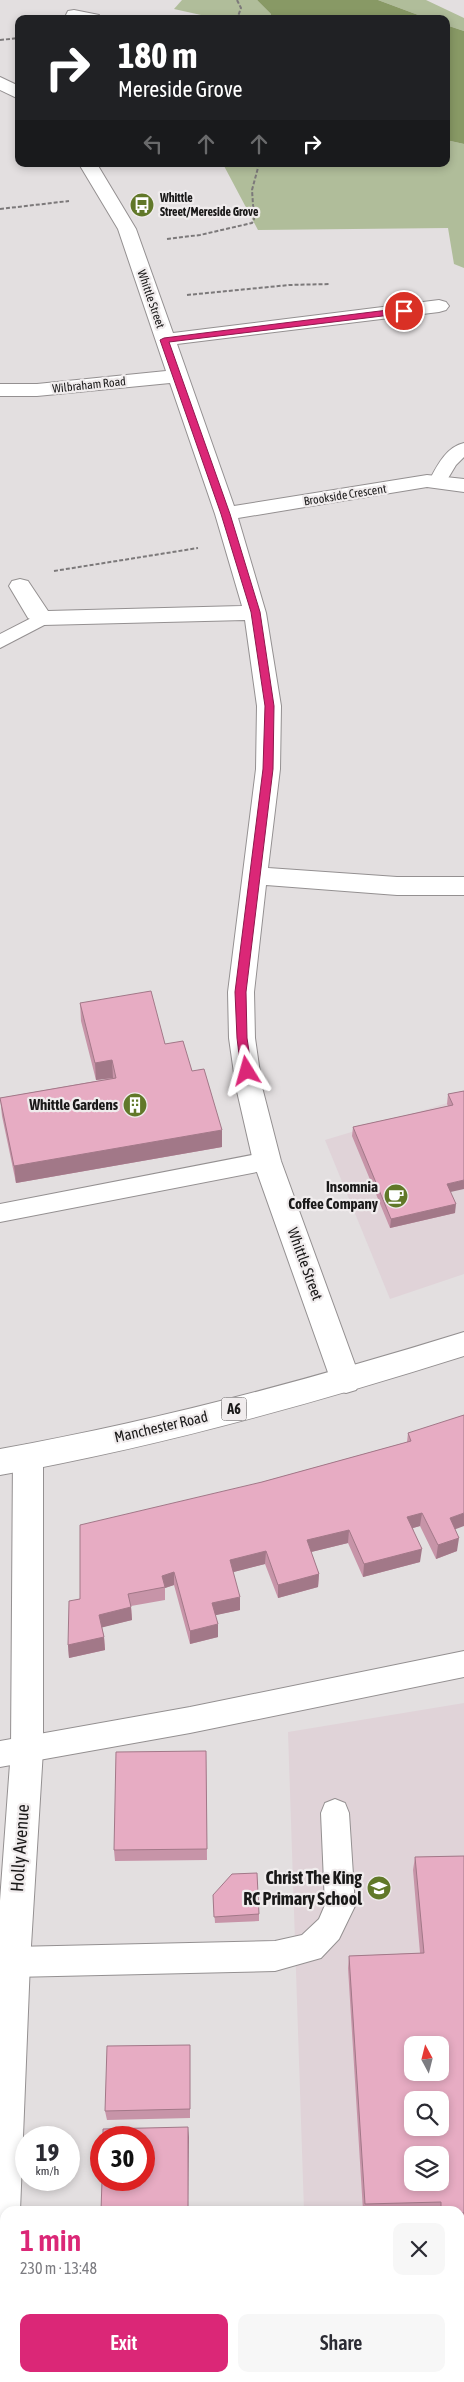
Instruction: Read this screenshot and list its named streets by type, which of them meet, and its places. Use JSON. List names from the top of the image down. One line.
{"streets":{"street":["Whittle Street","Wilbraham Road","Brookside Crescent","A6","Manchester Road","Holly Avenue"]},"crossings":[["Whittle Street","Wilbraham Road"],["Whittle Street","Brookside Crescent"],["Whittle Street","Manchester Road"],["Manchester Road","Holly Avenue"]],"places":{"bus stop":["Whittle Street/Mereside Grove"],"building":["Whittle Gardens"],"cafe":["Insomnia Coffee Company"],"school or university":["Christ The King RC Primary School"]},"north":"top","page":{"turn":["180 m","Mereside Grove"],"speed":"19 km/h","limit":"30","heading":["1 min","230 m · 13:48"],"buttons":["Exit","Share"]}}
